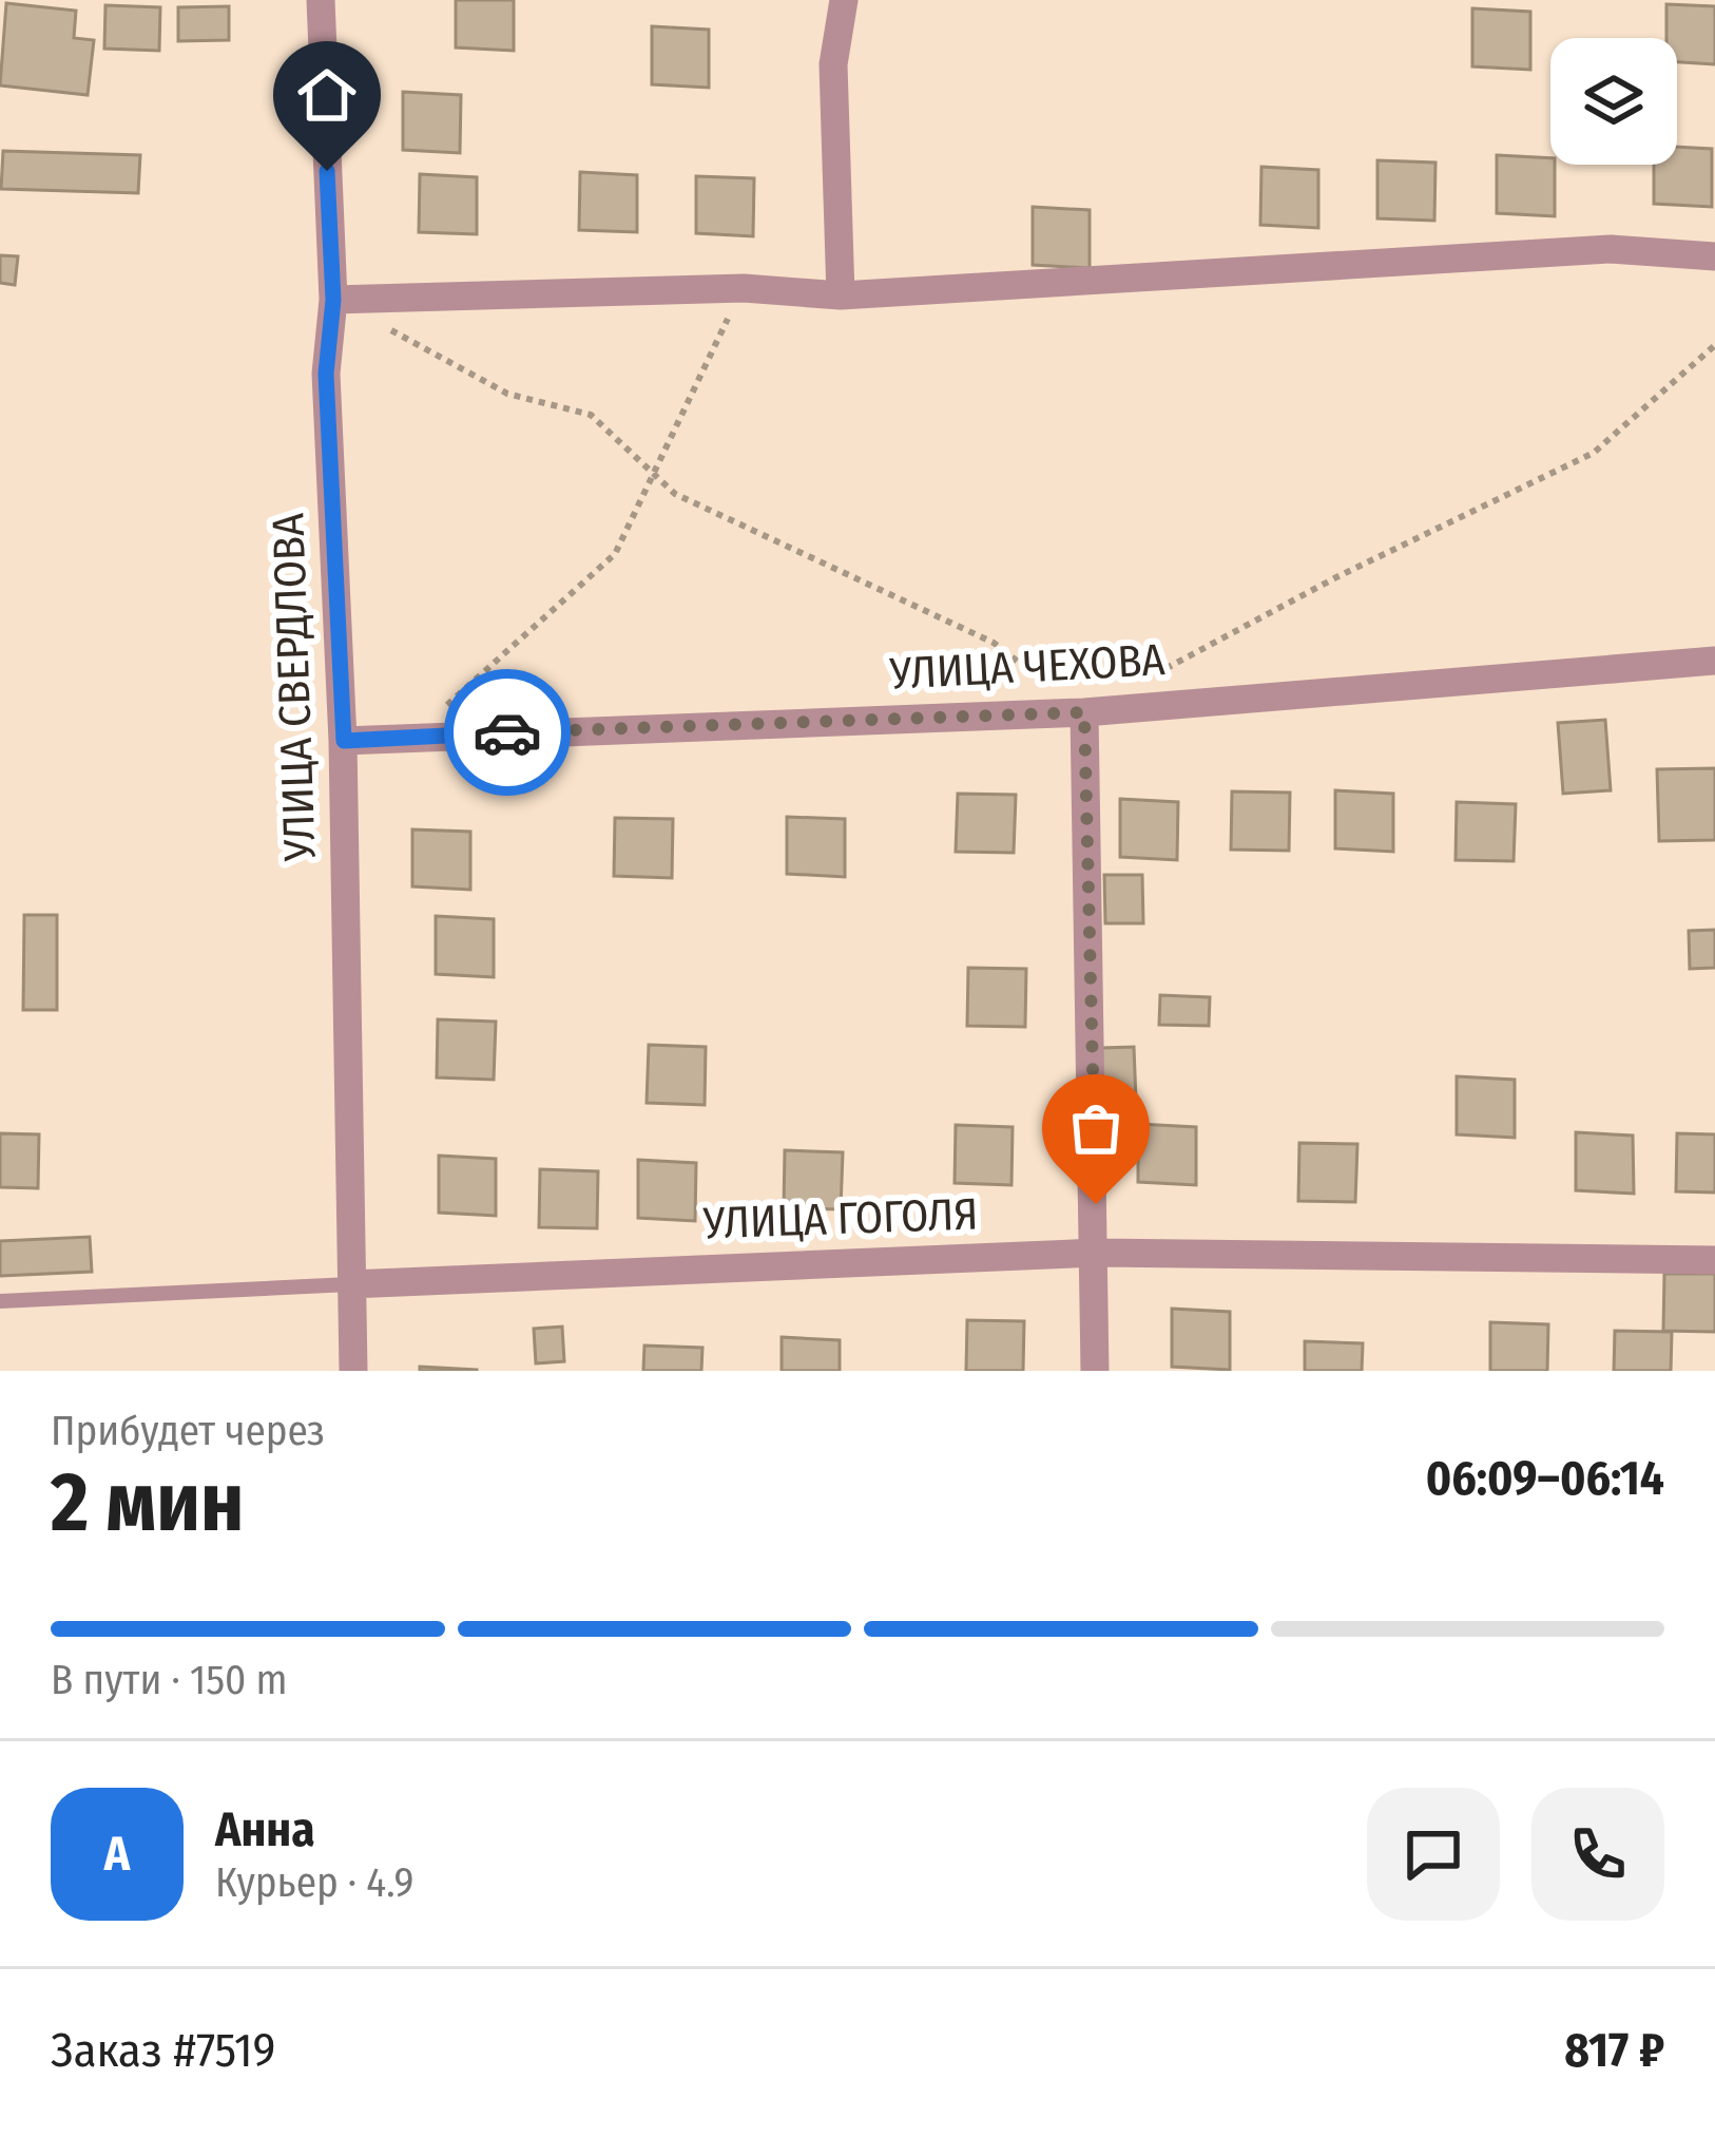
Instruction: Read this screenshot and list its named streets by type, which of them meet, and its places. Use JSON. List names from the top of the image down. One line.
{"streets":{"street":["УЛИЦА ЧЕХОВА","УЛИЦА СВЕРДЛОВА","УЛИЦА ГОГОЛЯ"]},"crossings":[["УЛИЦА ЧЕХОВА","УЛИЦА СВЕРДЛОВА"],["УЛИЦА СВЕРДЛОВА","УЛИЦА ГОГОЛЯ"]],"page":{"heading":["2 мин","Прибудет через","06:09–06:14"],"panel":["Анна","Курьер · 4.9","Заказ #7519","817 ₽"],"bar":"В пути · 150 m","round":"А"}}
